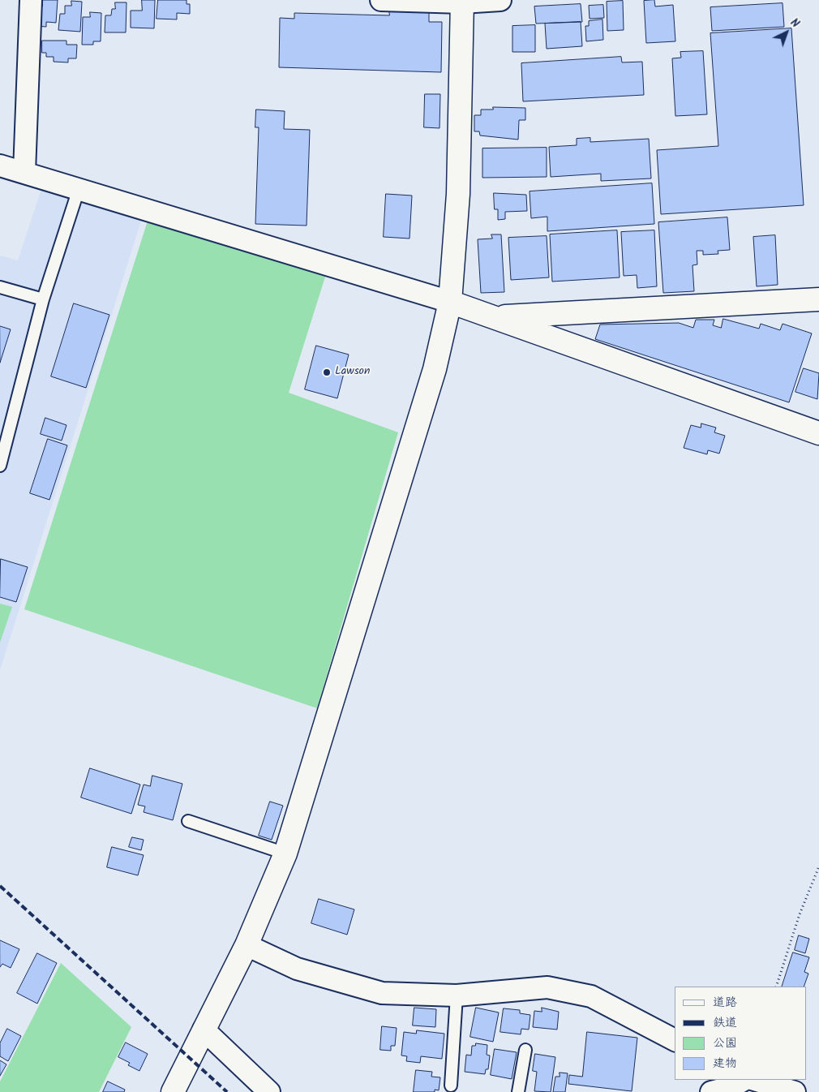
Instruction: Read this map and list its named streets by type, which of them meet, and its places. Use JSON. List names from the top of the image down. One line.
{"places":["Lawson"],"legend":["道路","鉄道","公園","建物"],"north":"top right"}
